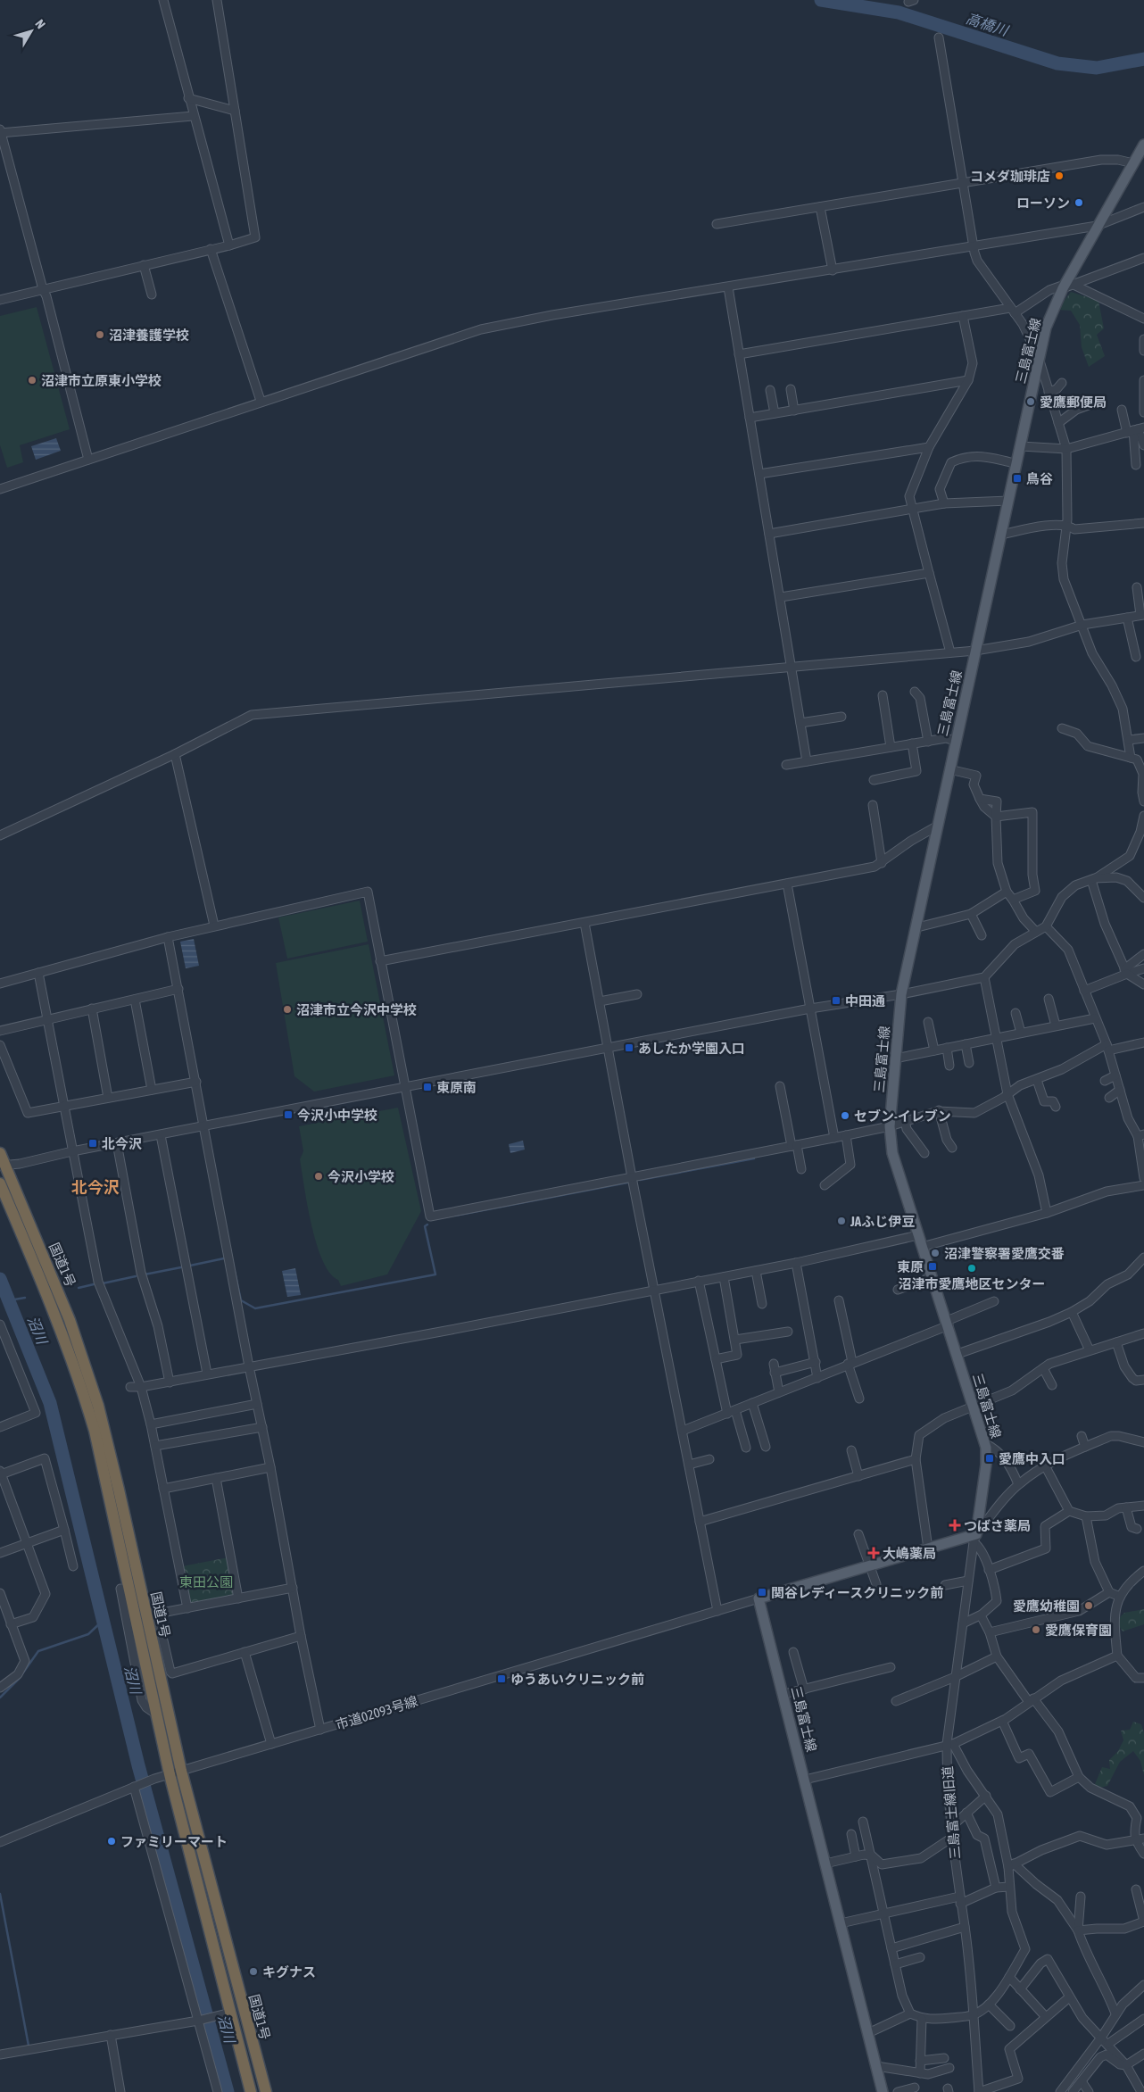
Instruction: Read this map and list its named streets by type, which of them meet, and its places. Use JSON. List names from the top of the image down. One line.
{"streets":{"highway":["国道1号"],"main road":["三島富士線"],"street":["市道02093号線","三島富士線旧道"]},"crossings":[["三島富士線","市道02093号線"],["三島富士線","三島富士線旧道"],["国道1号","市道02093号線"]],"districts":["北今沢"],"water":["高橋川","沼川"],"parks":["東田公園"],"places":{"other":["コメダ珈琲店","ローソン","沼津養護学校","沼津市立原東小学校","愛鷹郵便局","沼津市立今沢中学校","セブン-イレブン","今沢小学校","JAふじ伊豆","沼津警察署愛鷹交番","沼津市愛鷹地区センター","愛鷹幼稚園","愛鷹保育園","ファミリーマート","キグナス"],"transit":["鳥谷","中田通","あしたか学園入口","東原南","今沢小中学校","北今沢","東原","愛鷹中入口","関谷レディースクリニック前","ゆうあいクリニック前"],"health":["つばさ薬局","大嶋薬局"]},"north":"top right"}
